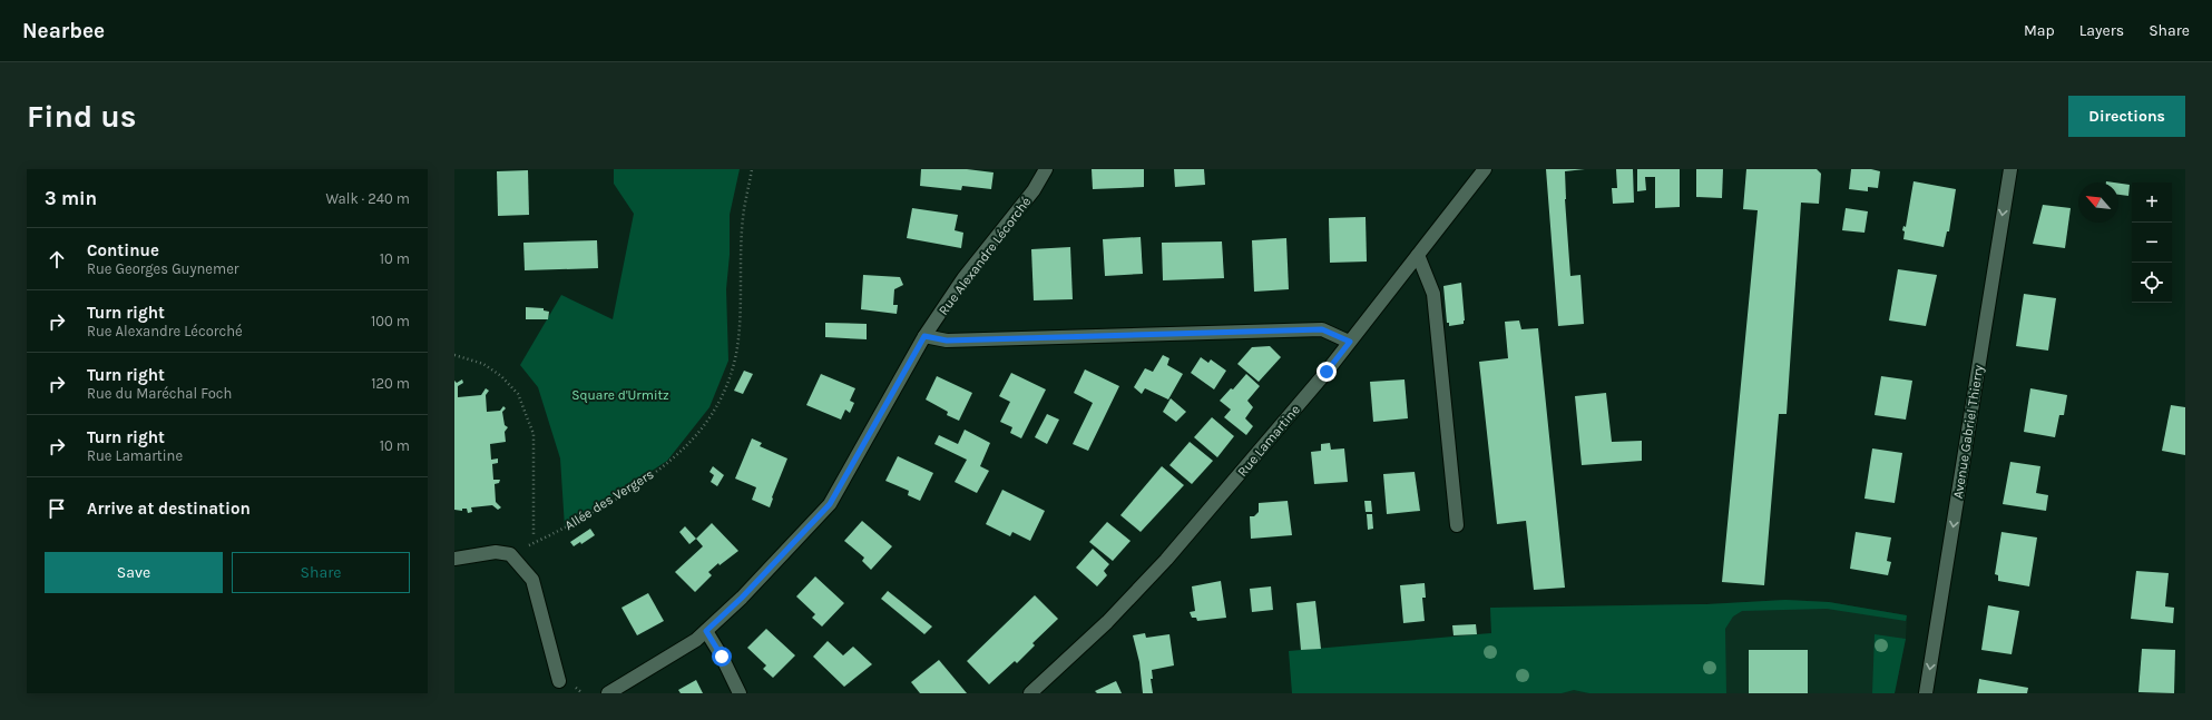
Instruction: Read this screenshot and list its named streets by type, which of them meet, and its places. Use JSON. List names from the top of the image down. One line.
{"streets":{"street":["Rue Alexandre Lécorché","Avenue Gabriel Thierry","Rue Lamartine"],"path":["Allée des Vergers"]},"one_way":["Avenue Gabriel Thierry"],"parks":["Square d'Urmitz"],"north":"top left","page":{"header":"Nearbee","nav":["Map","Layers","Share"],"buttons":["Directions",["Save","Share"]],"title":"Find us","heading":["3 min","Walk · 240 m"],"map_buttons":["+","−"],"list":[["Continue","Rue Georges Guynemer","10 m"],["Turn right","Rue Alexandre Lécorché","100 m"],["Turn right","Rue du Maréchal Foch","120 m"],["Turn right","Rue Lamartine","10 m"],"Arrive at destination"]}}
